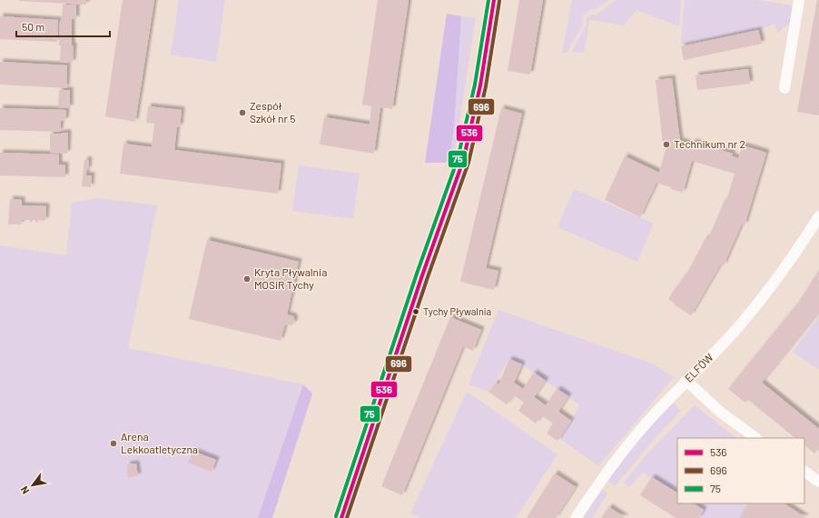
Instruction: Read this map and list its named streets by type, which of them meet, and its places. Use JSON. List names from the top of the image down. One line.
{"streets":{"street":["ELFÓW"]},"places":["Zespół Szkół nr 5","Technikum nr 2","Kryta Pływalnia MOSiR Tychy","Tychy Pływalnia","Arena Lekkoatletyczna"],"lines":["transit line 536","transit line 75","transit line 696"],"legend":["536","696","75"],"scale_bar":"50 m","north":"bottom left"}
